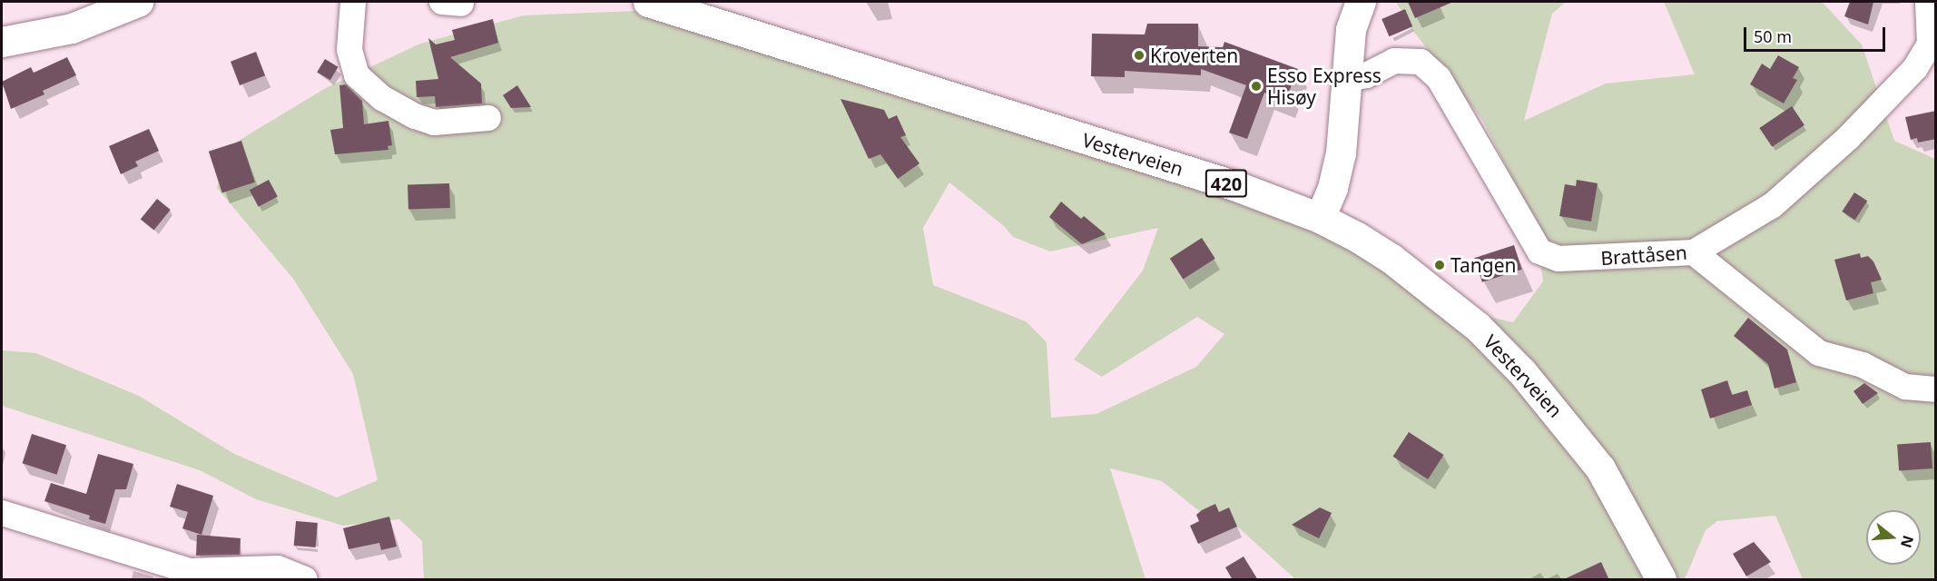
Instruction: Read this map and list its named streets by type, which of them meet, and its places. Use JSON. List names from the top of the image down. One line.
{"streets":{"main road":["Vesterveien","420"],"street":["Brattåsen"]},"places":["Kroverten","Esso Express Hisøy","Tangen"],"scale_bar":"50 m","north":"right"}
